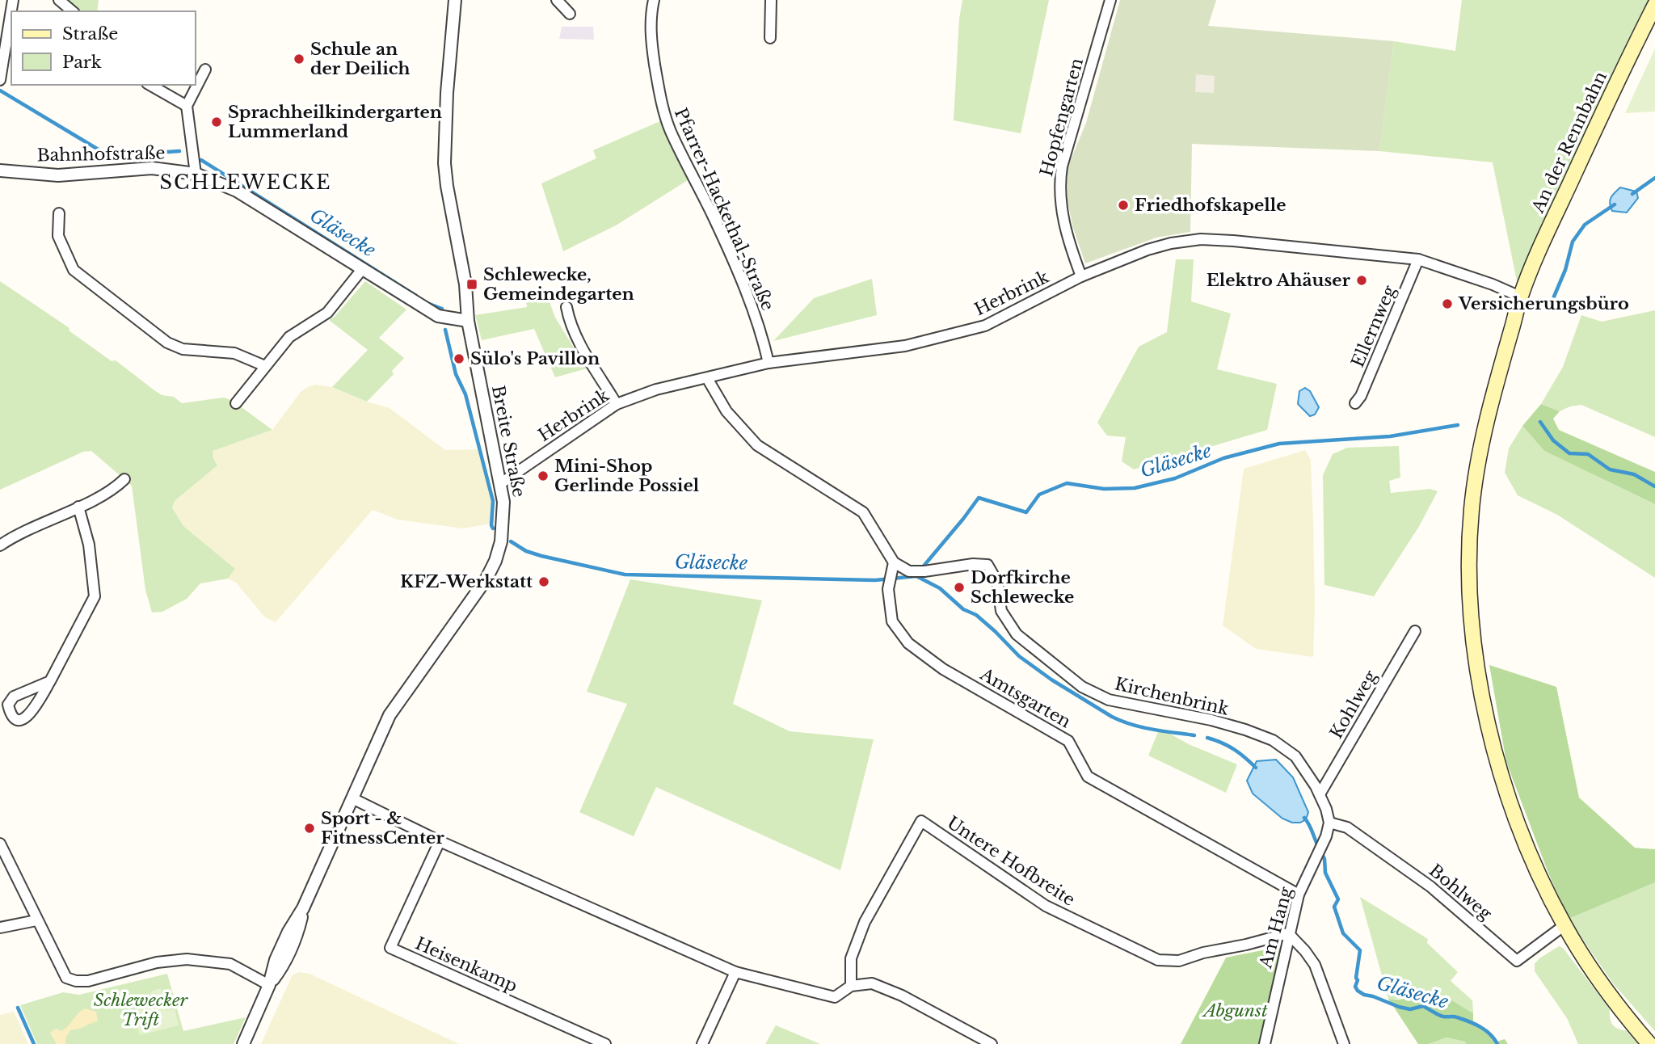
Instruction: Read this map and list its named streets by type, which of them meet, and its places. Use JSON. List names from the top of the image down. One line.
{"streets":{"main road":["An der Rennbahn"],"street":["Hopfengarten","Bahnhofstraße","Pfarrer-Hackethal-Straße","Herbrink","Ellernweg","Breite Straße","Kirchenbrink","Amtsgarten","Kohlweg","Untere Hofbreite","Bohlweg","Am Hang","Heisenkamp"]},"crossings":[["Hopfengarten","Herbrink"],["An der Rennbahn","Herbrink"],["An der Rennbahn","Bohlweg"],["Bahnhofstraße","Breite Straße"],["Pfarrer-Hackethal-Straße","Herbrink"],["Herbrink","Ellernweg"],["Herbrink","Breite Straße"],["Herbrink","Kirchenbrink"],["Kirchenbrink","Amtsgarten"],["Kirchenbrink","Kohlweg"],["Kirchenbrink","Bohlweg"],["Kirchenbrink","Am Hang"],["Amtsgarten","Am Hang"],["Untere Hofbreite","Am Hang"],["Bohlweg","Am Hang"]],"districts":["SCHLEWECKE"],"water":["Gläsecke"],"parks":["Schlewecker Trift","Abgunst"],"places":{"other":["Schule an der Deilich","Sprachheilkindergarten Lummerland","Friedhofskapelle","Elektro Ahäuser","Versicherungsbüro","Sülo's Pavillon","Mini-Shop Gerlinde Possiel","KFZ-Werkstatt","Dorfkirche Schlewecke","Sport - & FitnessCenter"],"transit":["Schlewecke, Gemeindegarten"]},"legend":["Straße","Park"]}
